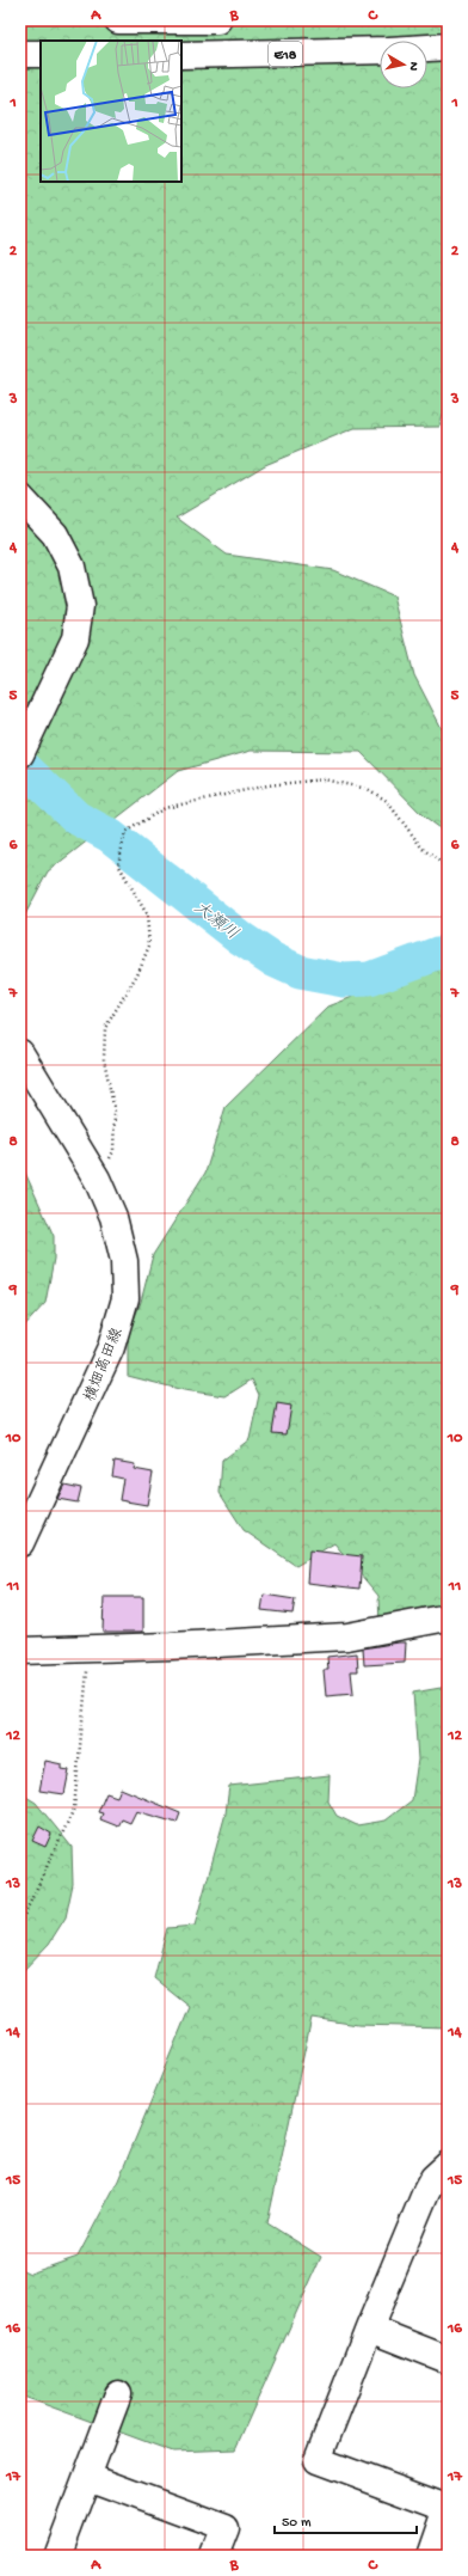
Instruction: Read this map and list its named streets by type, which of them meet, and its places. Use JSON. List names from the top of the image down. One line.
{"streets":{"main road":["E18","横畑高田線"]},"water":["大瀬川"],"scale_bar":"50 m","north":"right","grid":{"columns":["A","B","C"],"rows":["1","2","3","4","5","6","7","8","9","10","11","12","13","14","15","16","17"]}}
